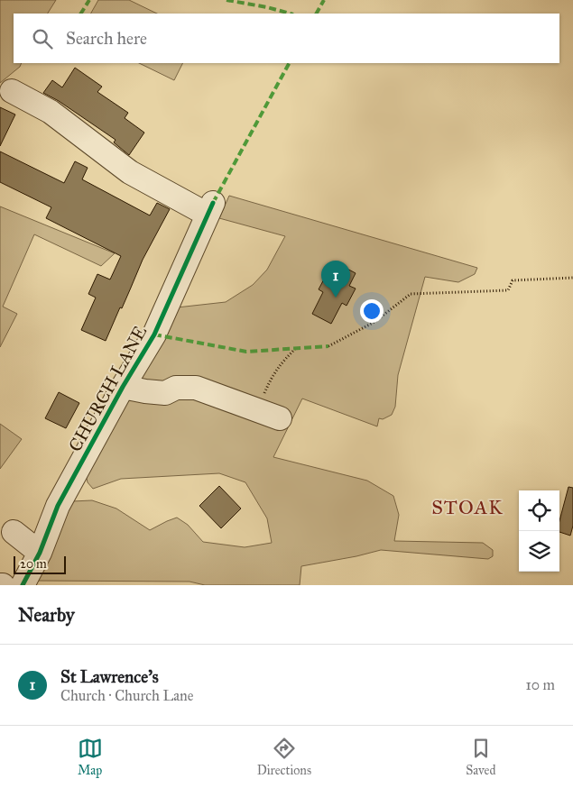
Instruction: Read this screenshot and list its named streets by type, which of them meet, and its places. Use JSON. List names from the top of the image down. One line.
{"streets":{"street":["CHURCH LANE"]},"districts":["STOAK"],"scale_bar":"20 m","page":{"search":"Search here","pins":"1","scale":"20 m","heading":"Nearby","list":[{"mark":"1","name":"St Lawrence's","note":"Church · Church Lane","value":"10 m"}],"nav":["Map","Directions","Saved"]}}
